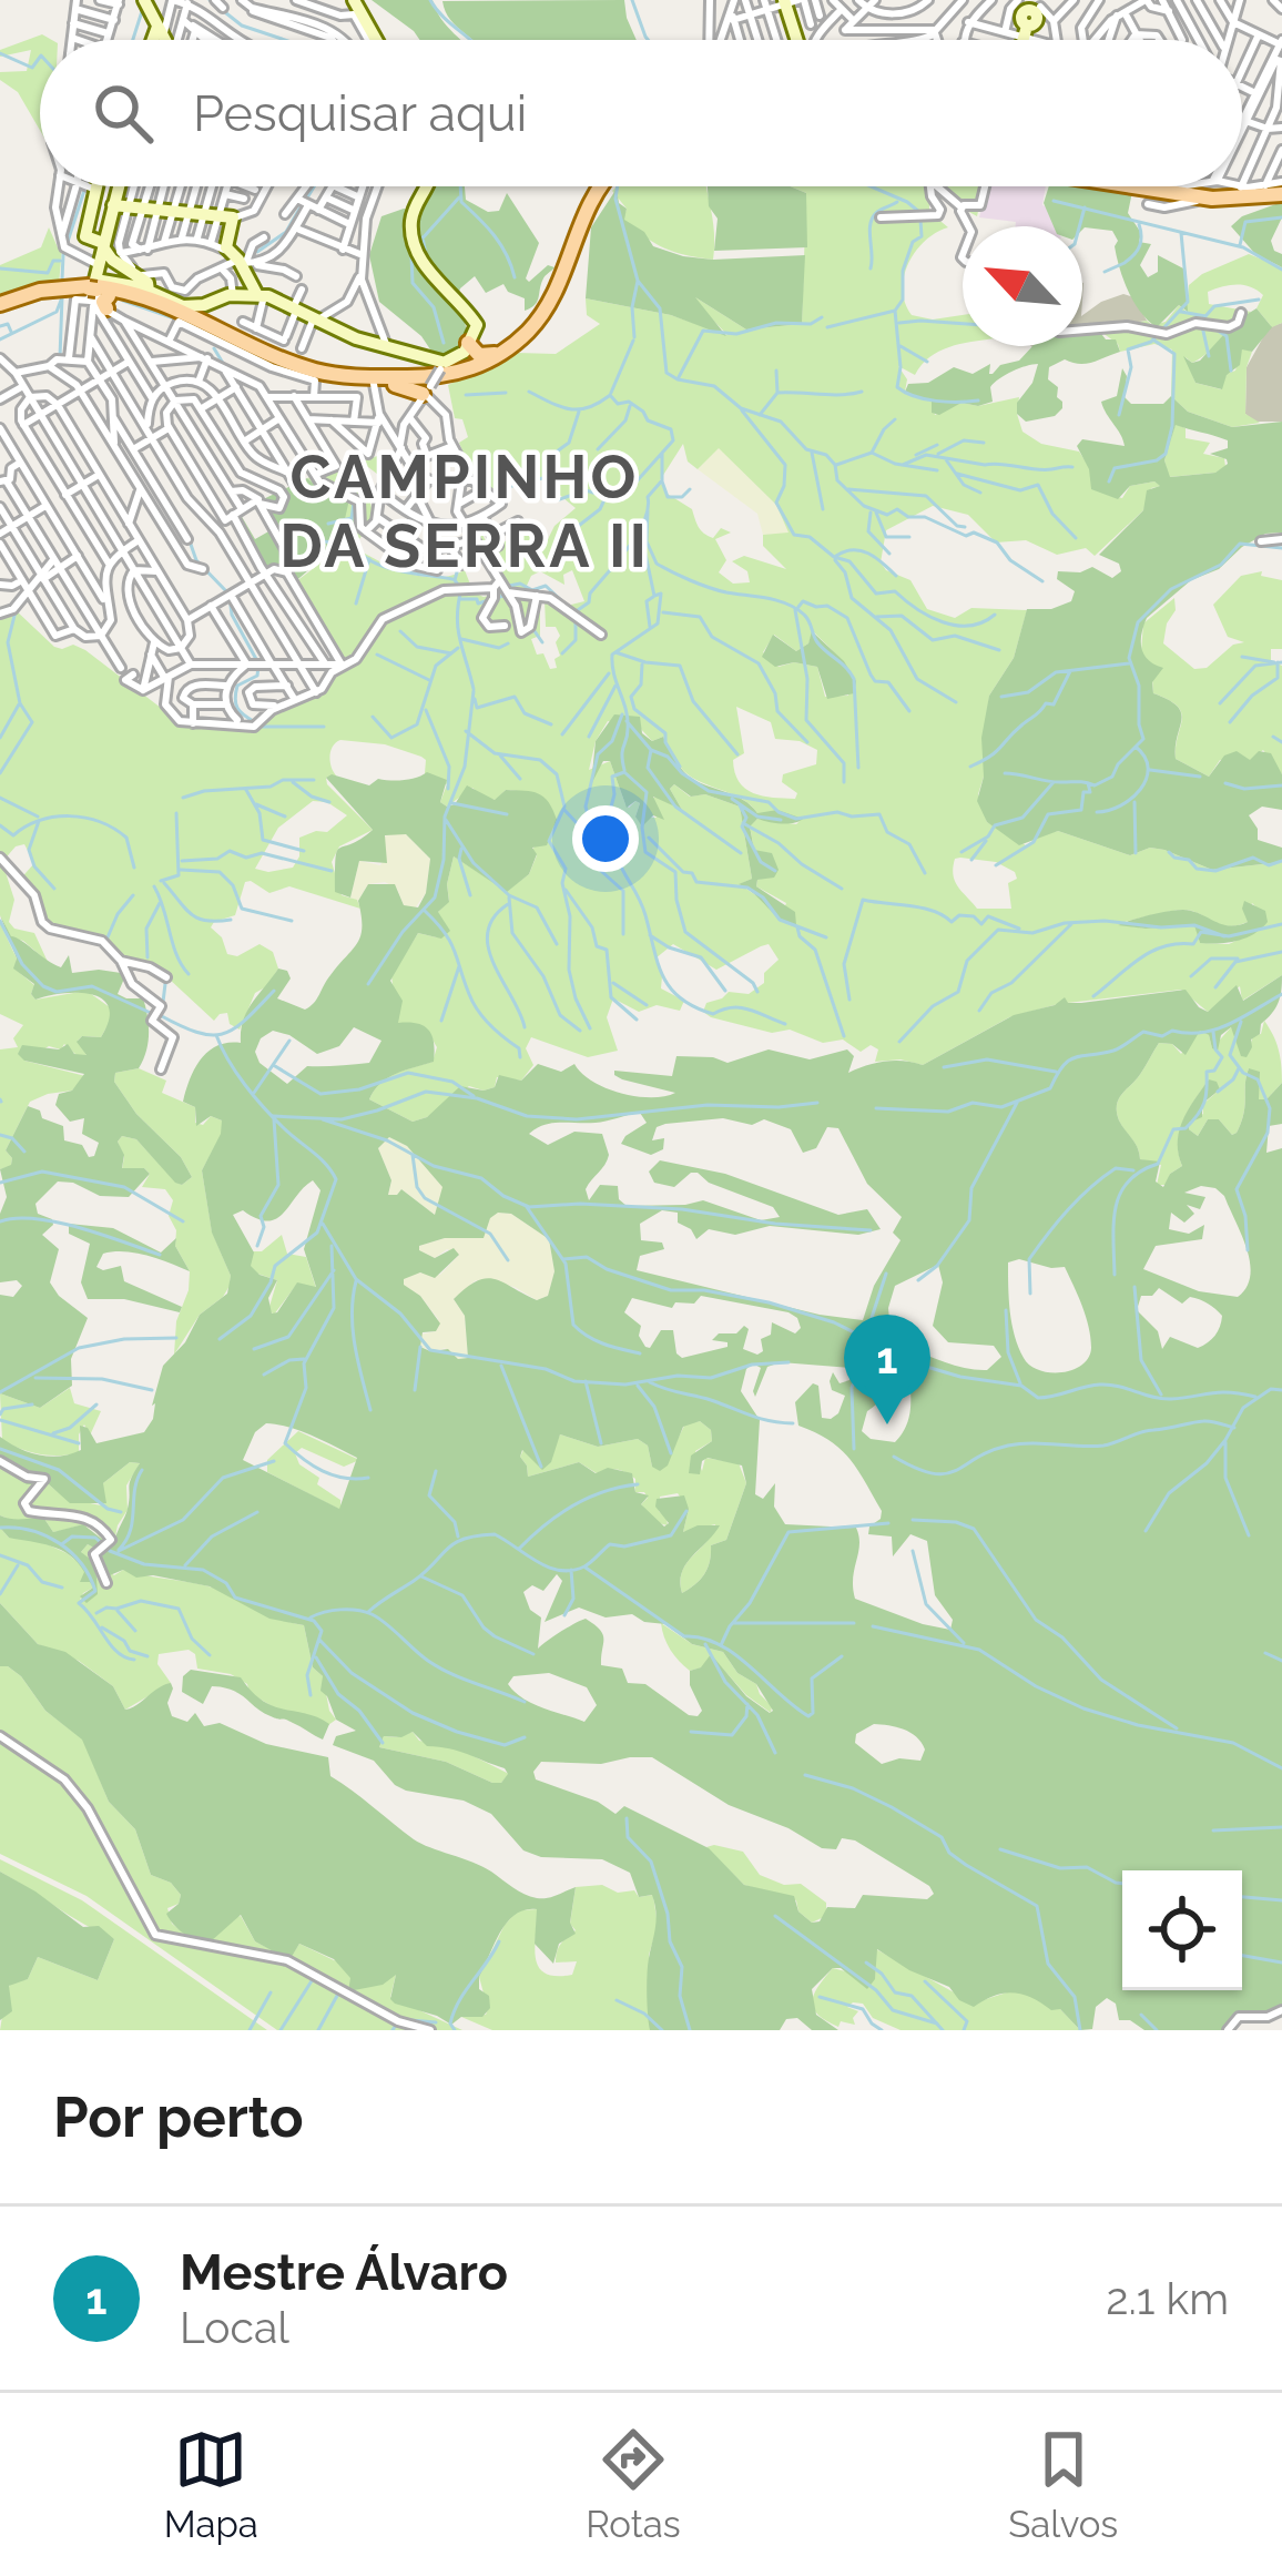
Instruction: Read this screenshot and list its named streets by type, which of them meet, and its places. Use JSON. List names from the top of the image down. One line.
{"districts":["CAMPINHO DA SERRA II"],"north":"top left","page":{"search":"Pesquisar aqui","pins":"1","heading":"Por perto","list":[{"mark":"1","name":"Mestre Álvaro","note":"Local","value":"2.1 km"}],"nav":["Mapa","Rotas","Salvos"]}}
